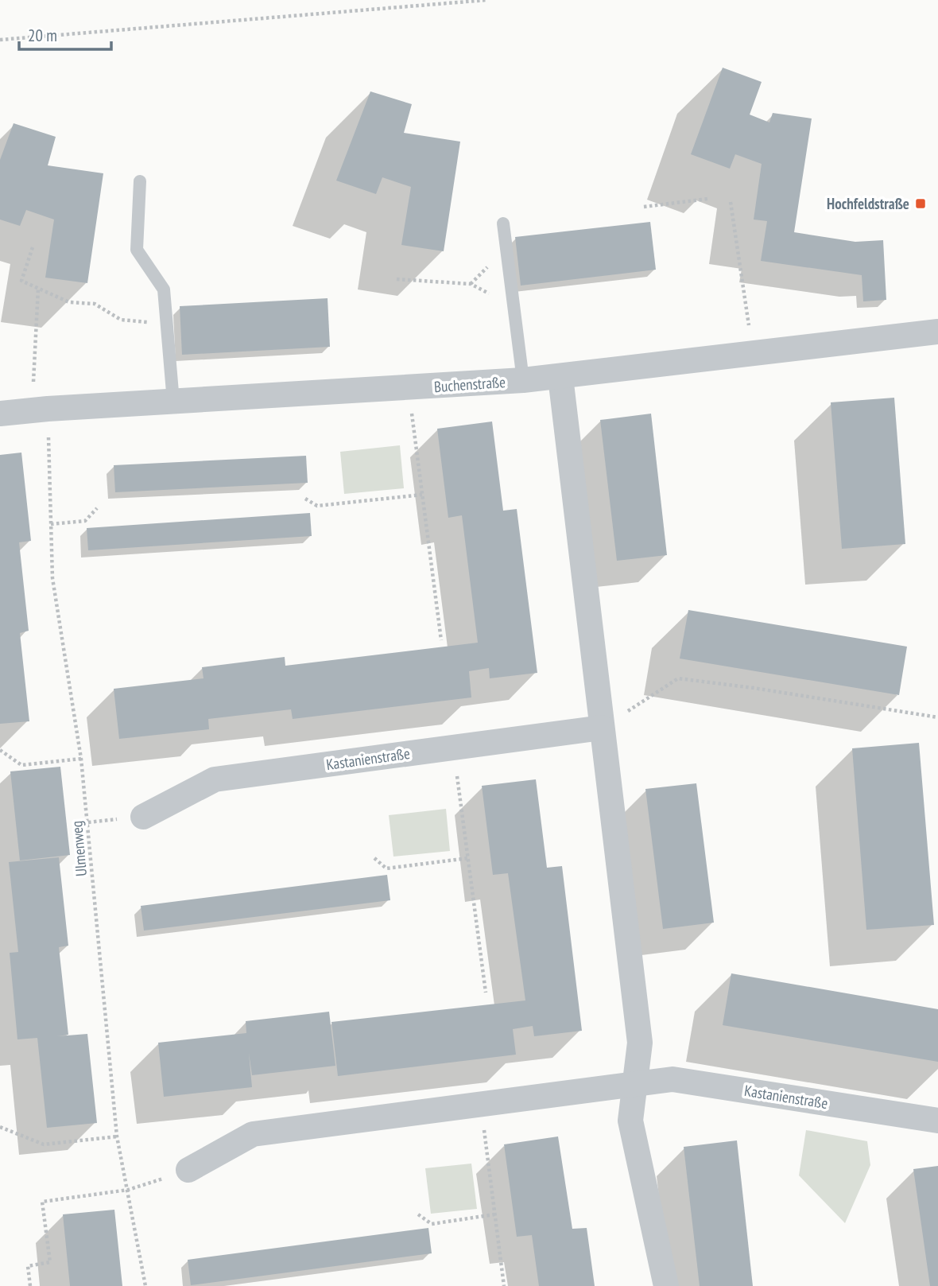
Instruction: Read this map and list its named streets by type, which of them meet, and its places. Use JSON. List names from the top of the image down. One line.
{"streets":{"street":["Buchenstraße","Kastanienstraße"],"path":["Ulmenweg"]},"crossings":[["Buchenstraße","Ulmenweg"]],"places":{"transit":["Hochfeldstraße"]},"scale_bar":"20 m"}
